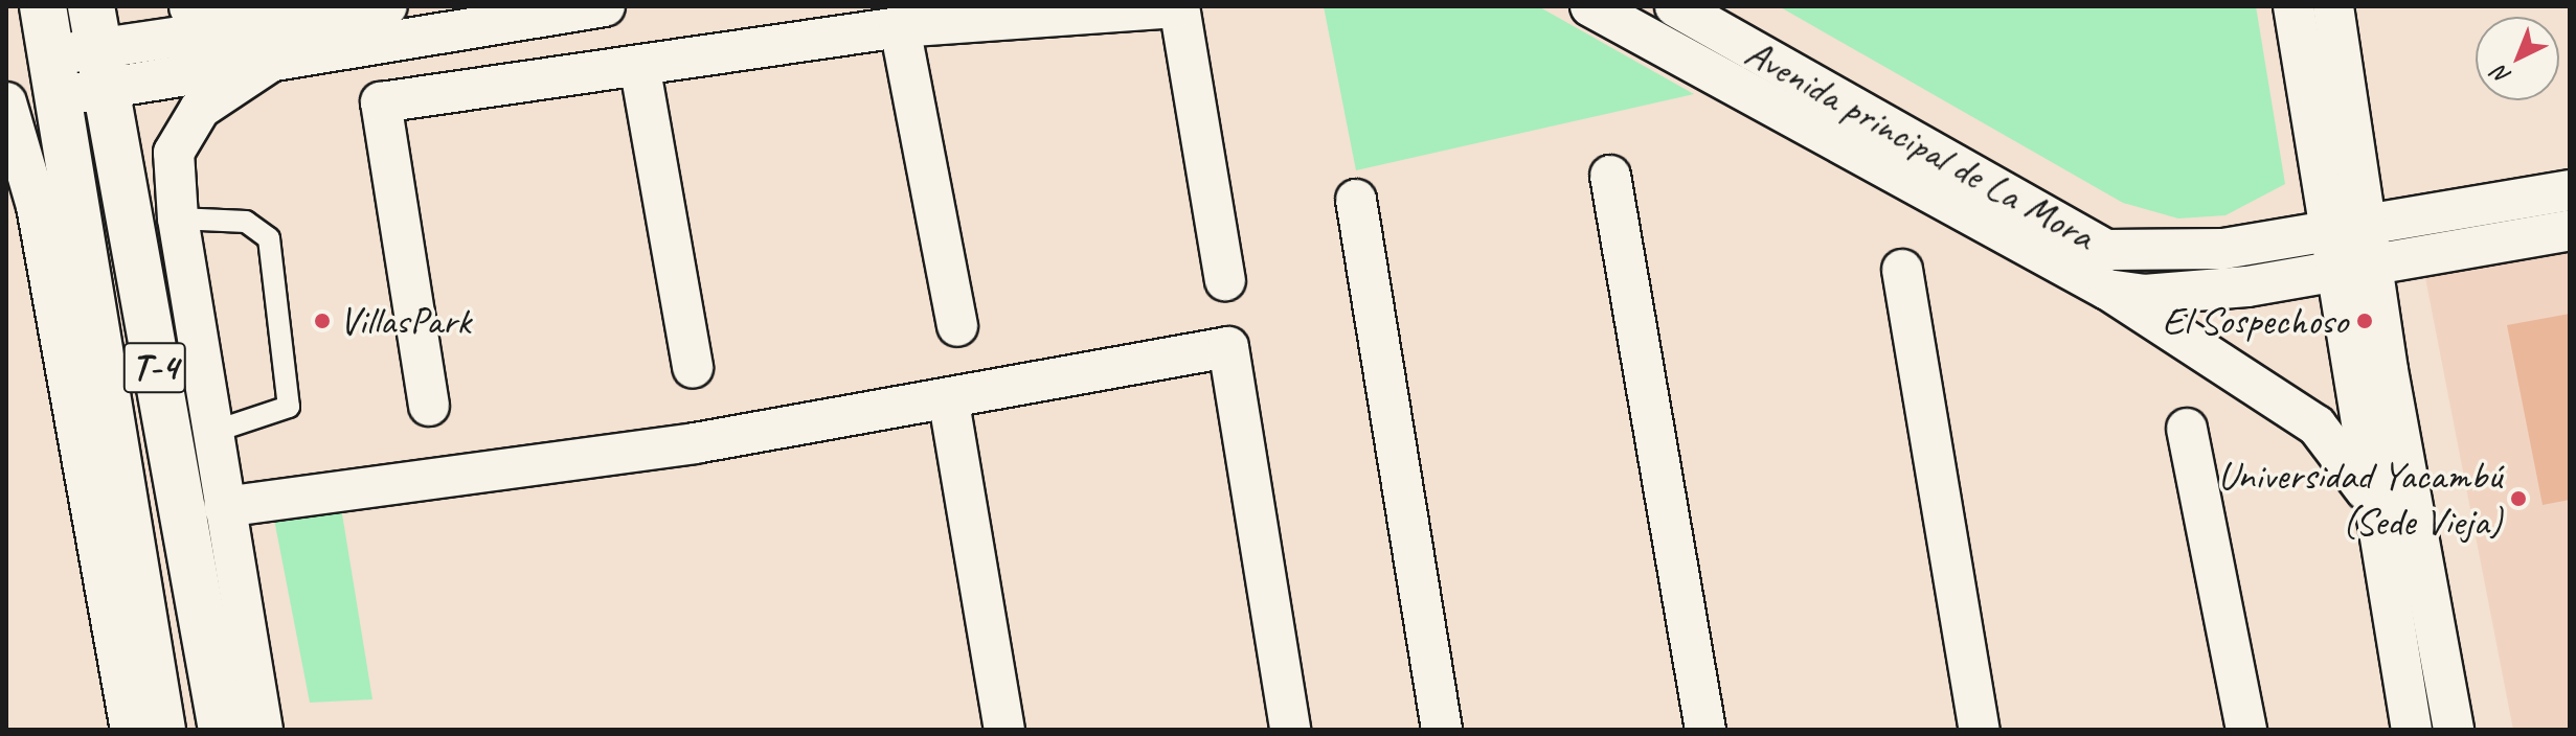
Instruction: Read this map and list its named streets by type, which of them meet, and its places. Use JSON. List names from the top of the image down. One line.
{"streets":{"highway":["T-4"],"street":["Avenida principal de La Mora"]},"places":["VillasPark","El Sospechoso","Universidad Yacambú (Sede Vieja)"],"north":"bottom left"}
